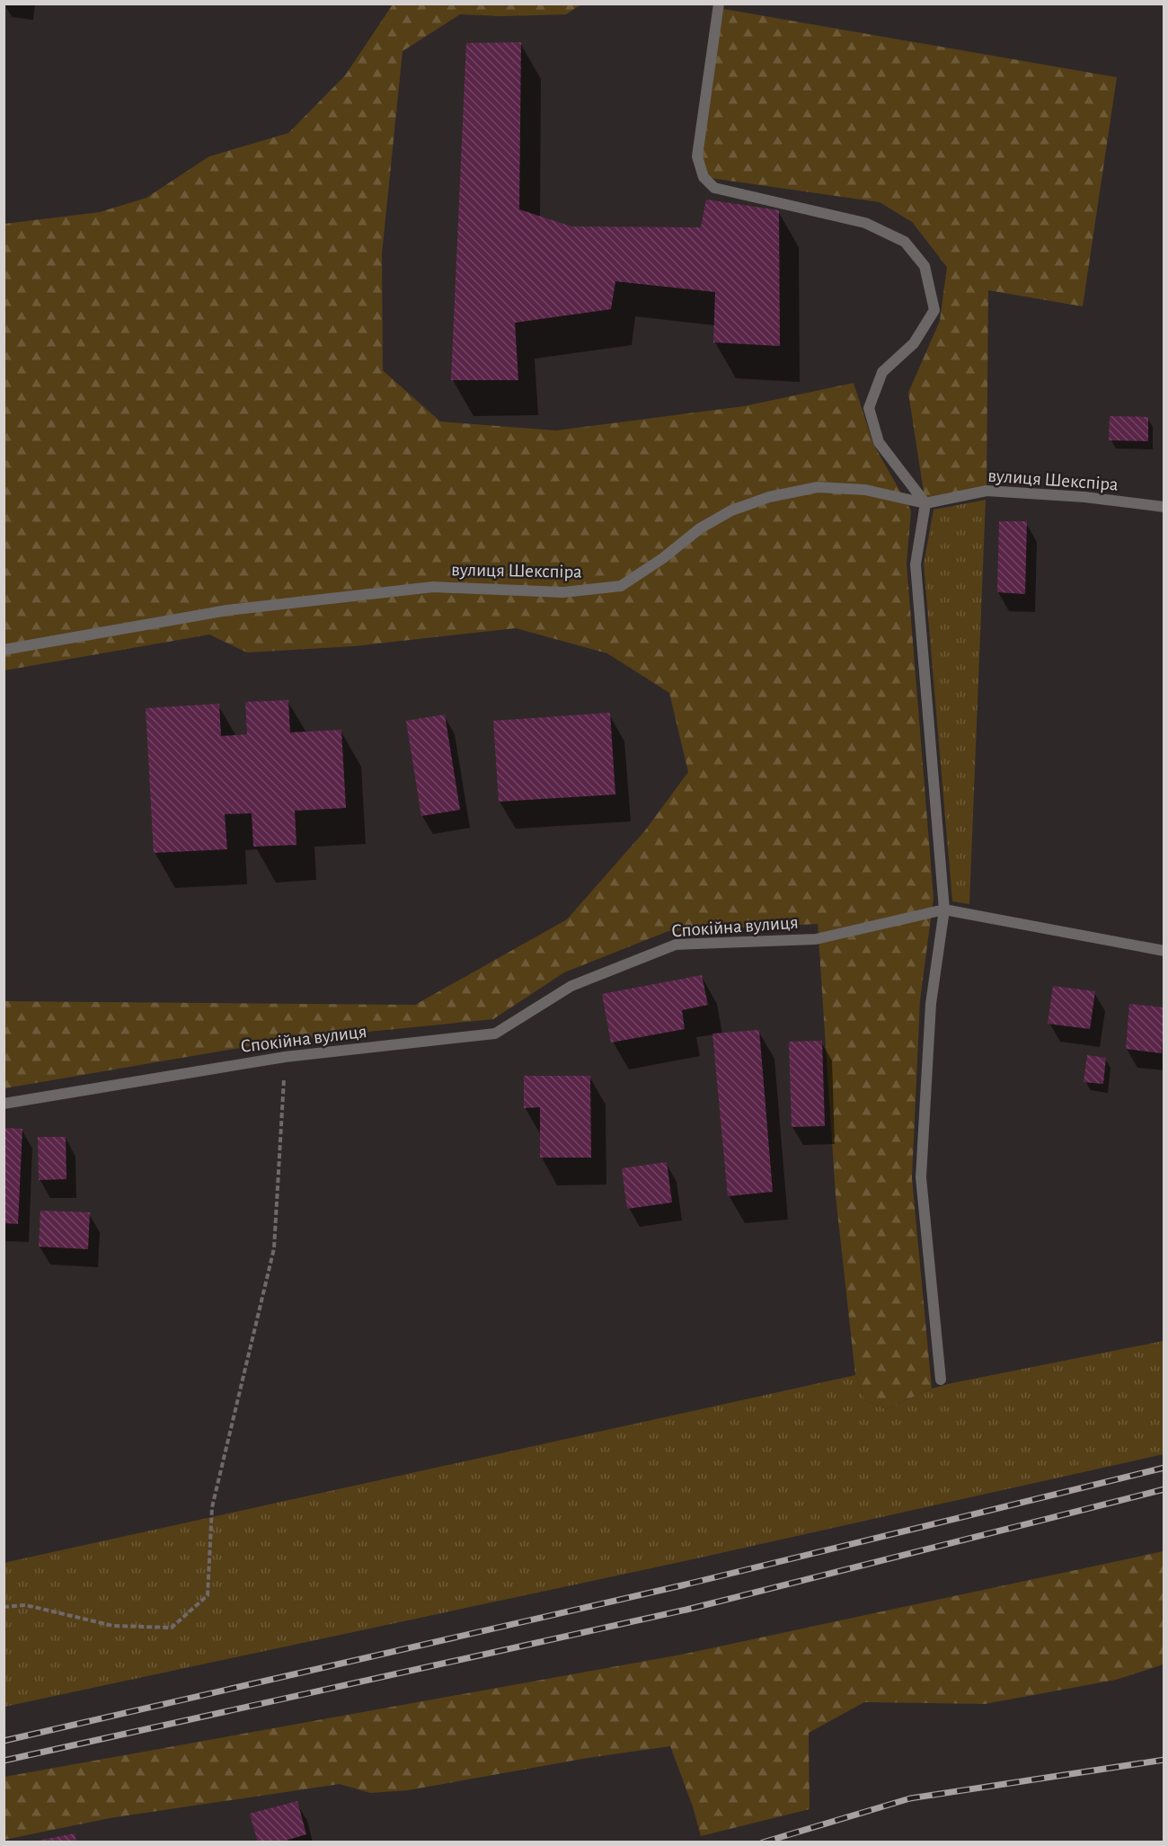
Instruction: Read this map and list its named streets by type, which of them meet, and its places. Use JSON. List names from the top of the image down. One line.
{"streets":{"street":["вулиця Шекспіра","Спокійна вулиця"]}}
